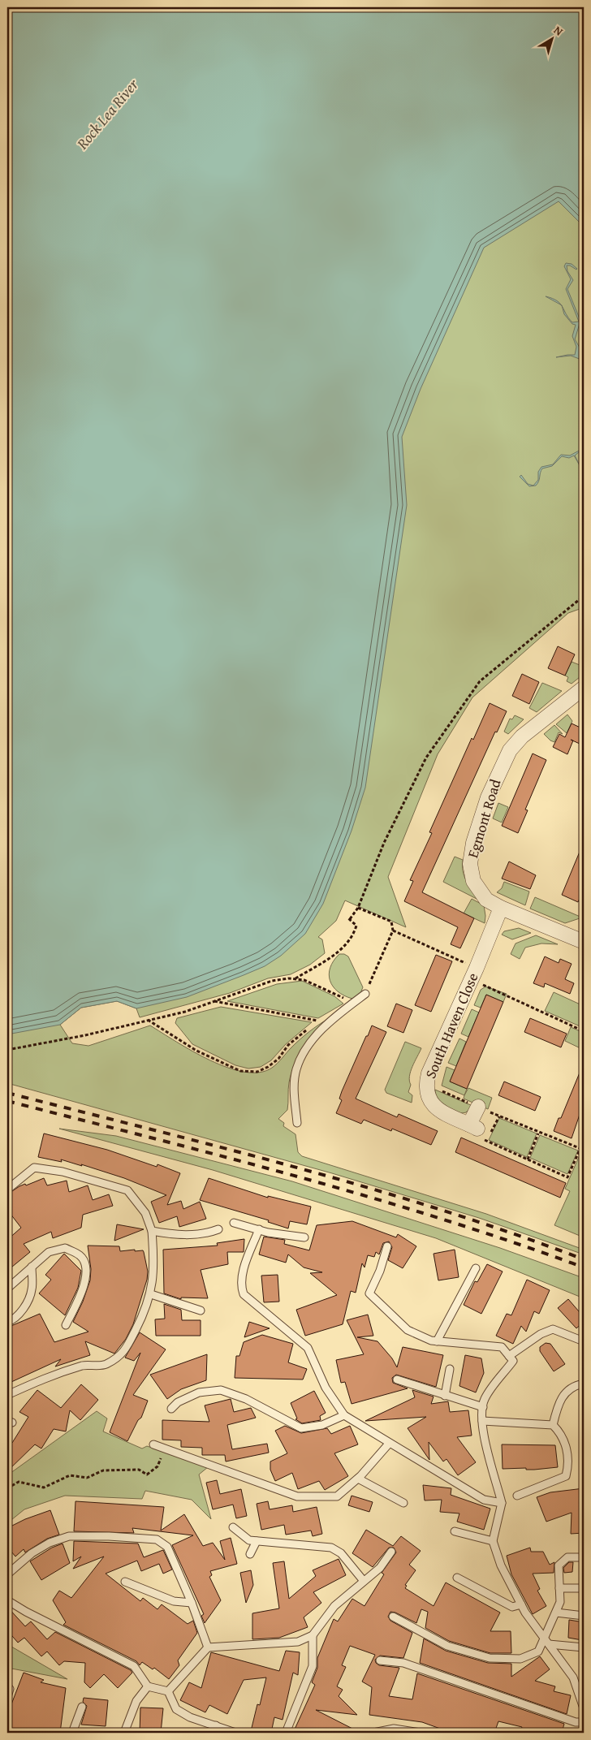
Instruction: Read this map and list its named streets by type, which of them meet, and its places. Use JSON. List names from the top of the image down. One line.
{"streets":{"street":["Egmont Road","South Haven Close"]},"crossings":[["Egmont Road","South Haven Close"]],"water":["Rock Lea River"],"north":"top right"}
